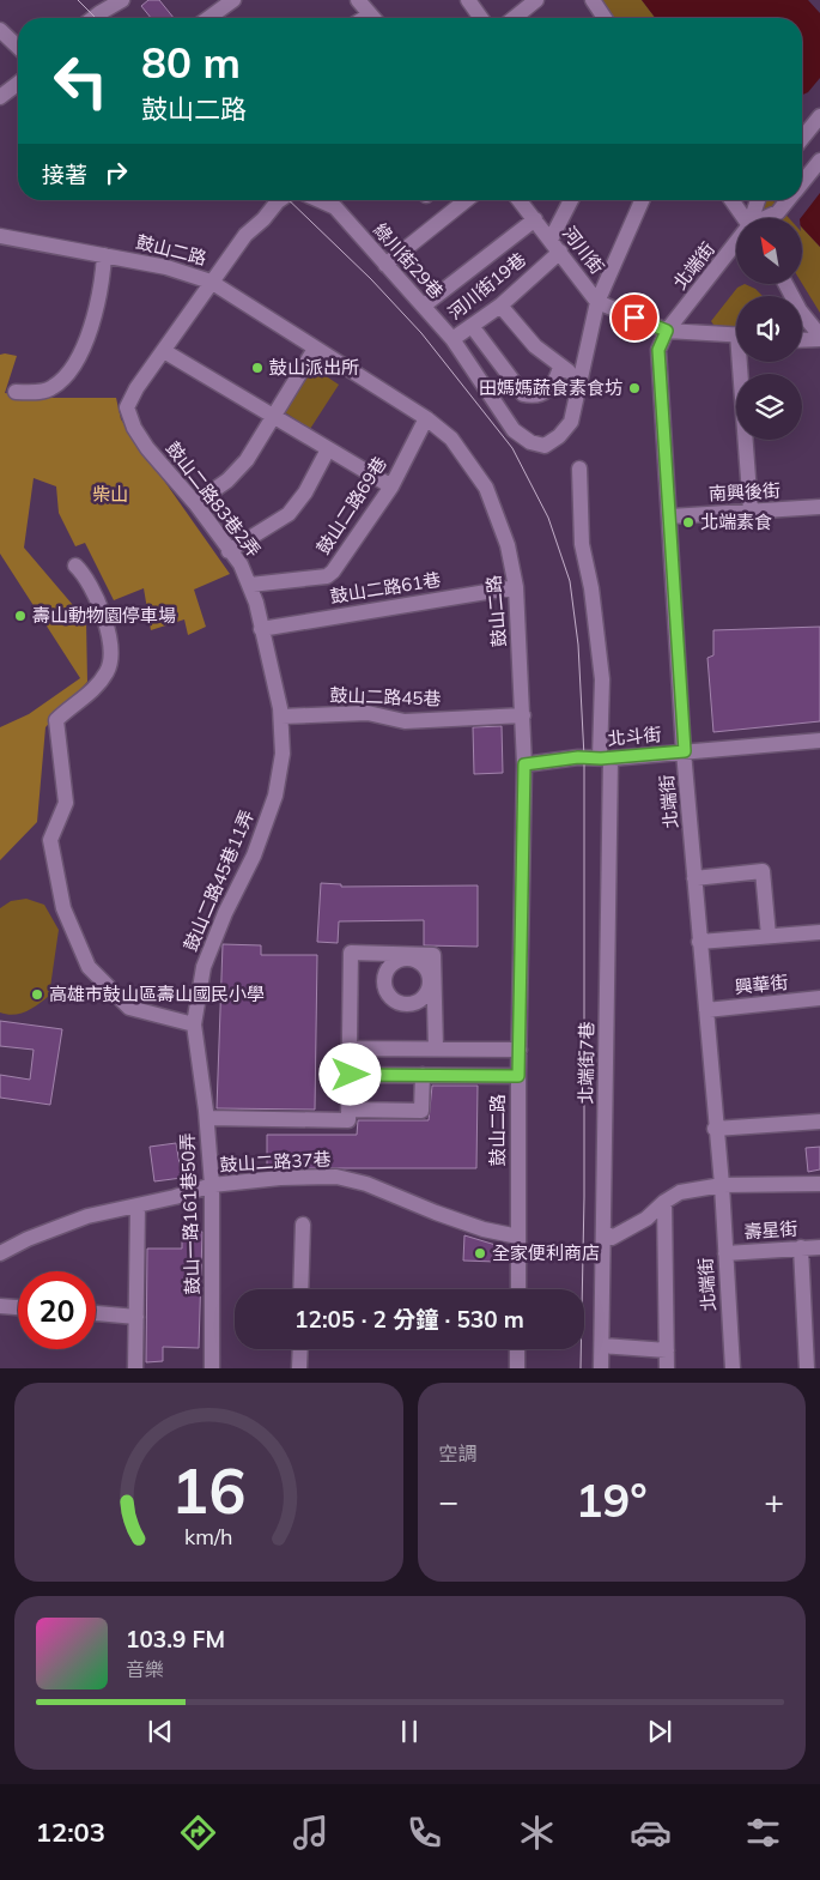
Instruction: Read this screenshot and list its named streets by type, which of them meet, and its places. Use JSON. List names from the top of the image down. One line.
{"streets":{"street":["鼓山二路","河川街","綠川街29巷","北端街","河川街19巷","南興後街","鼓山二路83巷2弄","鼓山二路69巷","鼓山二路61巷","鼓山二路45巷","北斗街","鼓山二路45巷11弄","興華街","北端街7巷","鼓山二路37巷","鼓山一路161巷50弄","壽星街"]},"crossings":[["鼓山二路","鼓山二路69巷"],["鼓山二路","鼓山二路61巷"],["鼓山二路","鼓山二路45巷"],["鼓山二路","北斗街"],["鼓山二路","鼓山二路37巷"],["河川街","北端街"],["河川街","河川街19巷"],["綠川街29巷","河川街19巷"],["北端街","南興後街"],["北端街","北斗街"],["北端街","興華街"],["北端街","壽星街"],["鼓山二路83巷2弄","鼓山二路69巷"],["鼓山二路83巷2弄","鼓山二路61巷"],["鼓山二路83巷2弄","鼓山二路45巷"],["鼓山二路83巷2弄","鼓山二路45巷11弄"],["鼓山二路45巷","鼓山二路45巷11弄"],["北斗街","北端街7巷"],["鼓山二路45巷11弄","鼓山一路161巷50弄"],["鼓山二路37巷","鼓山一路161巷50弄"]],"parks":["柴山"],"places":["鼓山派出所","田媽媽蔬食素食坊","北端素食","壽山動物園停車場","高雄市鼓山區壽山國民小學","全家便利商店"],"north":"top left","page":{"turn":["80 m","鼓山二路"],"then":"接著","limit":"20","trip":"12:05 · 2 分鐘 · 530 m","tile":"空調","heat":["−","19°","+"],"song":["103.9 FM","音樂"],"tabs":"12:03","gauge":["16","km/h"]}}
